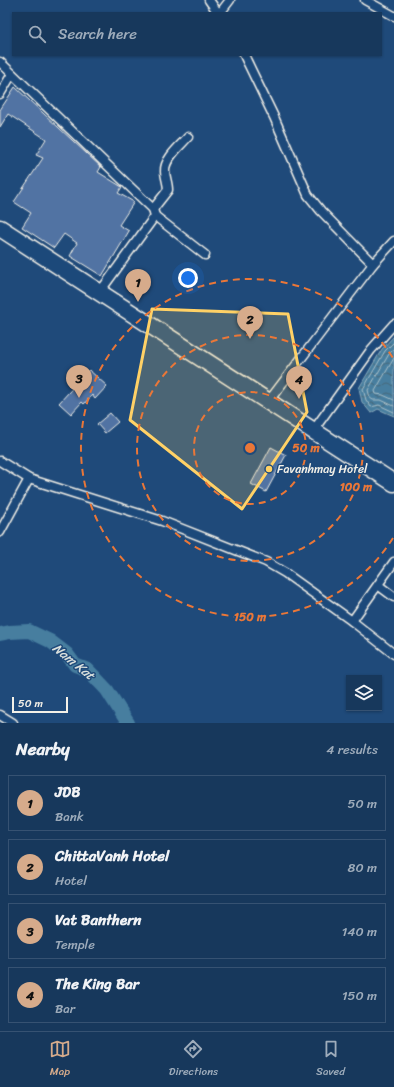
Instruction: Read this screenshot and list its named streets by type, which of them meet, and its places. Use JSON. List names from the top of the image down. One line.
{"water":["Nam Kat"],"places":["Favanhmay Hotel"],"scale_bar":"50 m","page":{"search":"Search here","pins":["1","2","3","4"],"scale":"50 m","heading":["Nearby","4 results"],"list":[{"mark":"1","name":"JDB","note":"Bank","value":"50 m"},{"mark":"2","name":"ChittaVanh Hotel","note":"Hotel","value":"80 m"},{"mark":"3","name":"Vat Banthern","note":"Temple","value":"140 m"},{"mark":"4","name":"The King Bar","note":"Bar","value":"150 m"}],"nav":["Map","Directions","Saved"]},"rings":["50 m","100 m","150 m"]}
